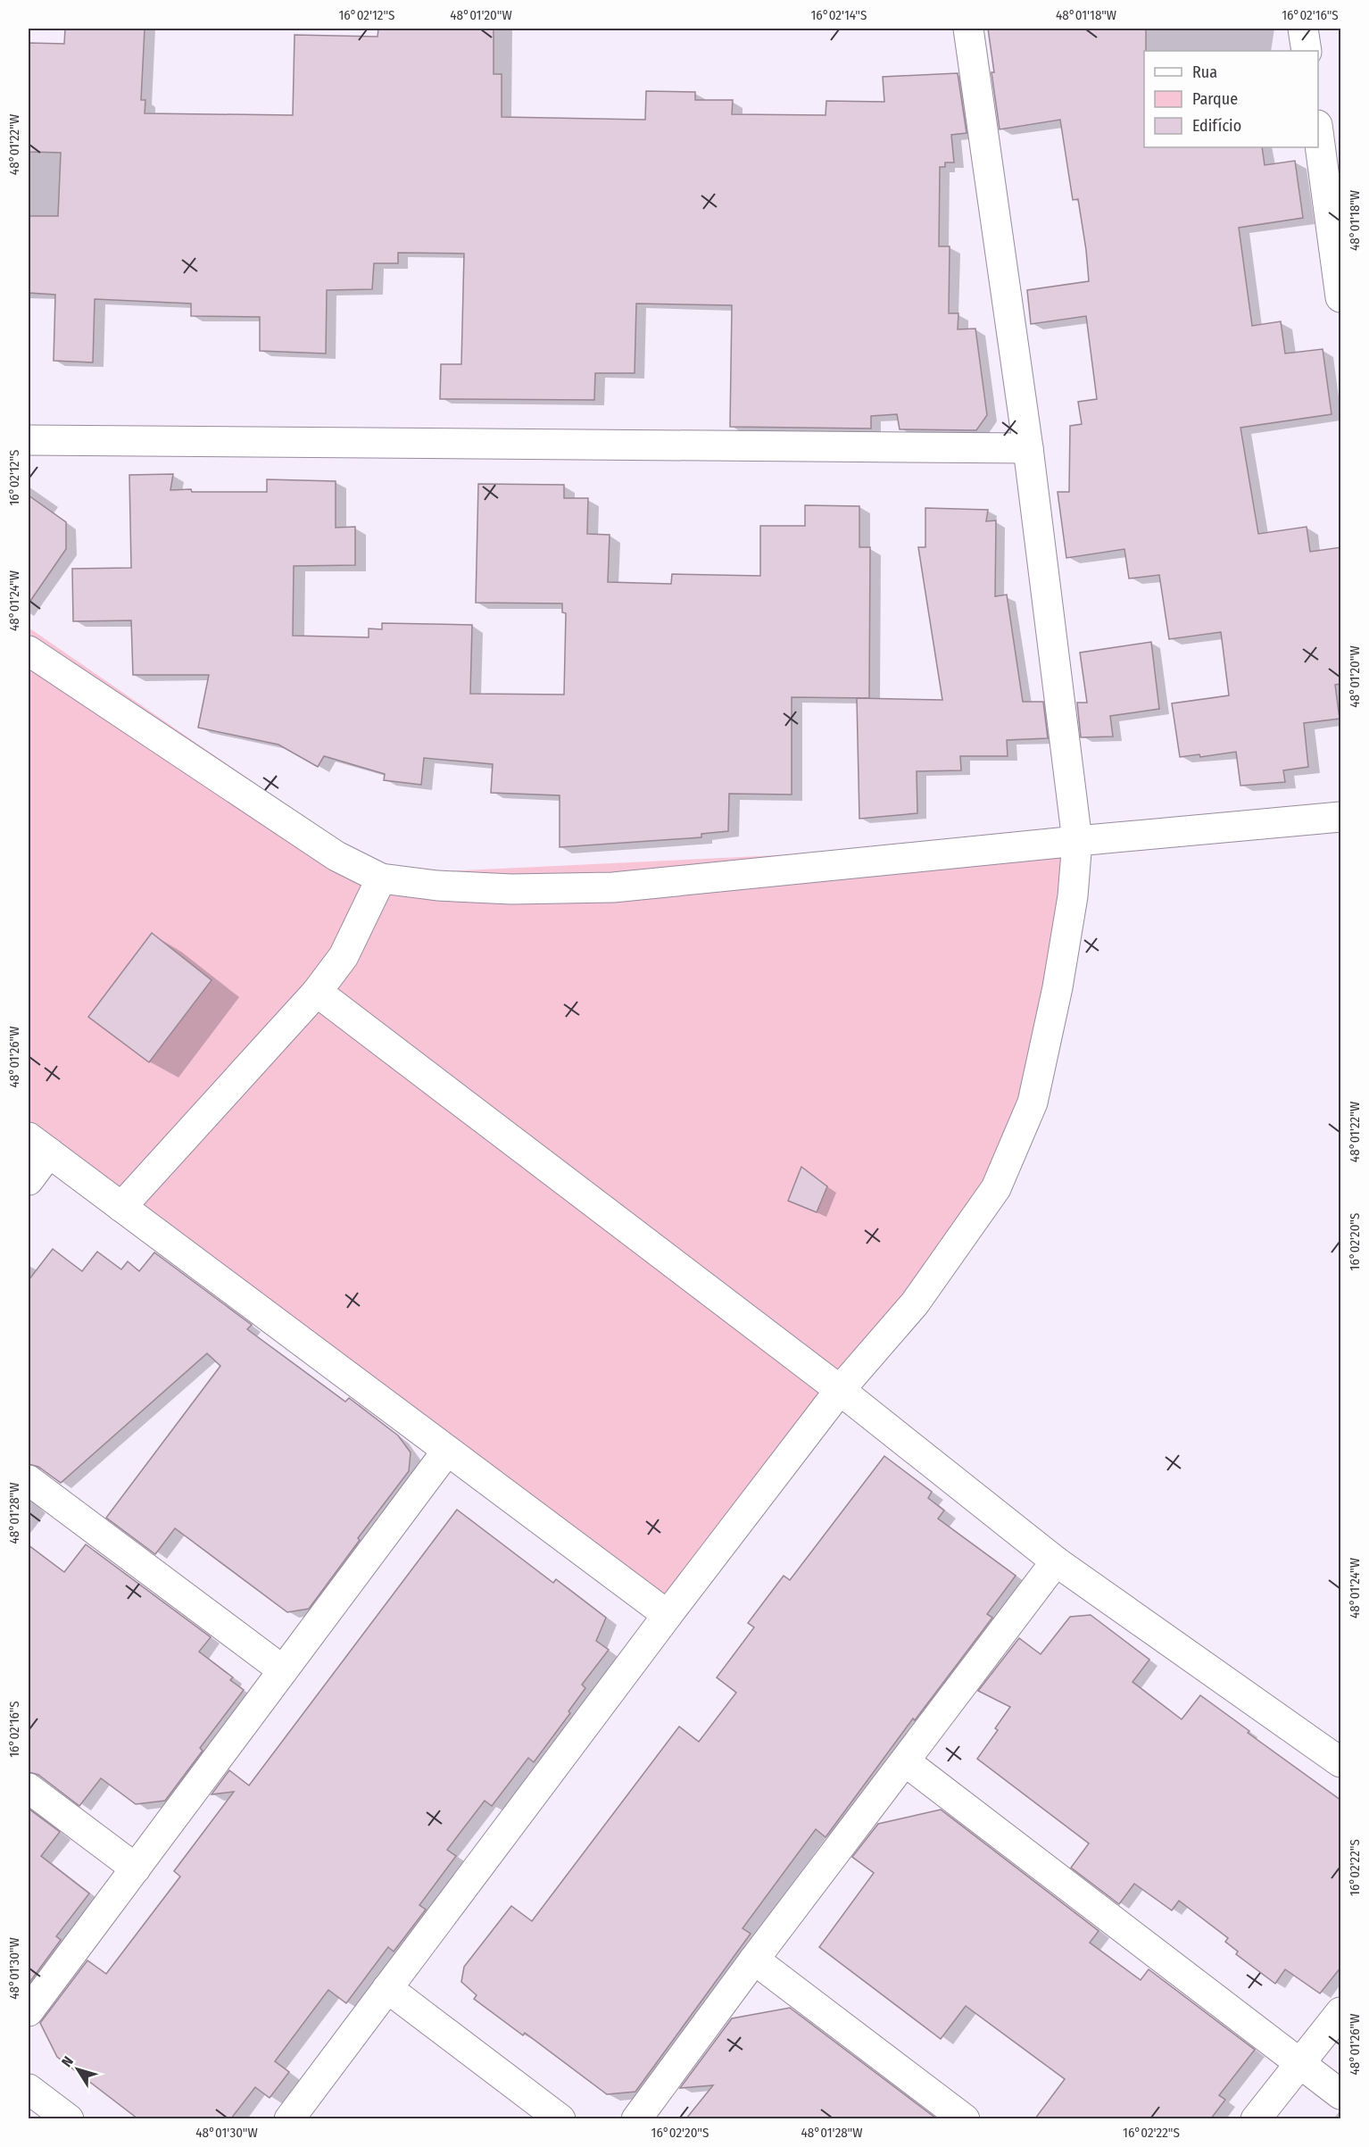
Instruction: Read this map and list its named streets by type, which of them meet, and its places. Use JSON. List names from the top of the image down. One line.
{"legend":["Rua","Parque","Edifício"],"north":"top left","coordinates":["16°02'12\"S","48°01'20\"W","16°02'14\"S","48°01'18\"W","16°02'16\"S","48°01'22\"W","48°01'24\"W","48°01'26\"W","16°02'20\"S","48°01'28\"W","16°02'22\"S","48°01'30\"W"]}
